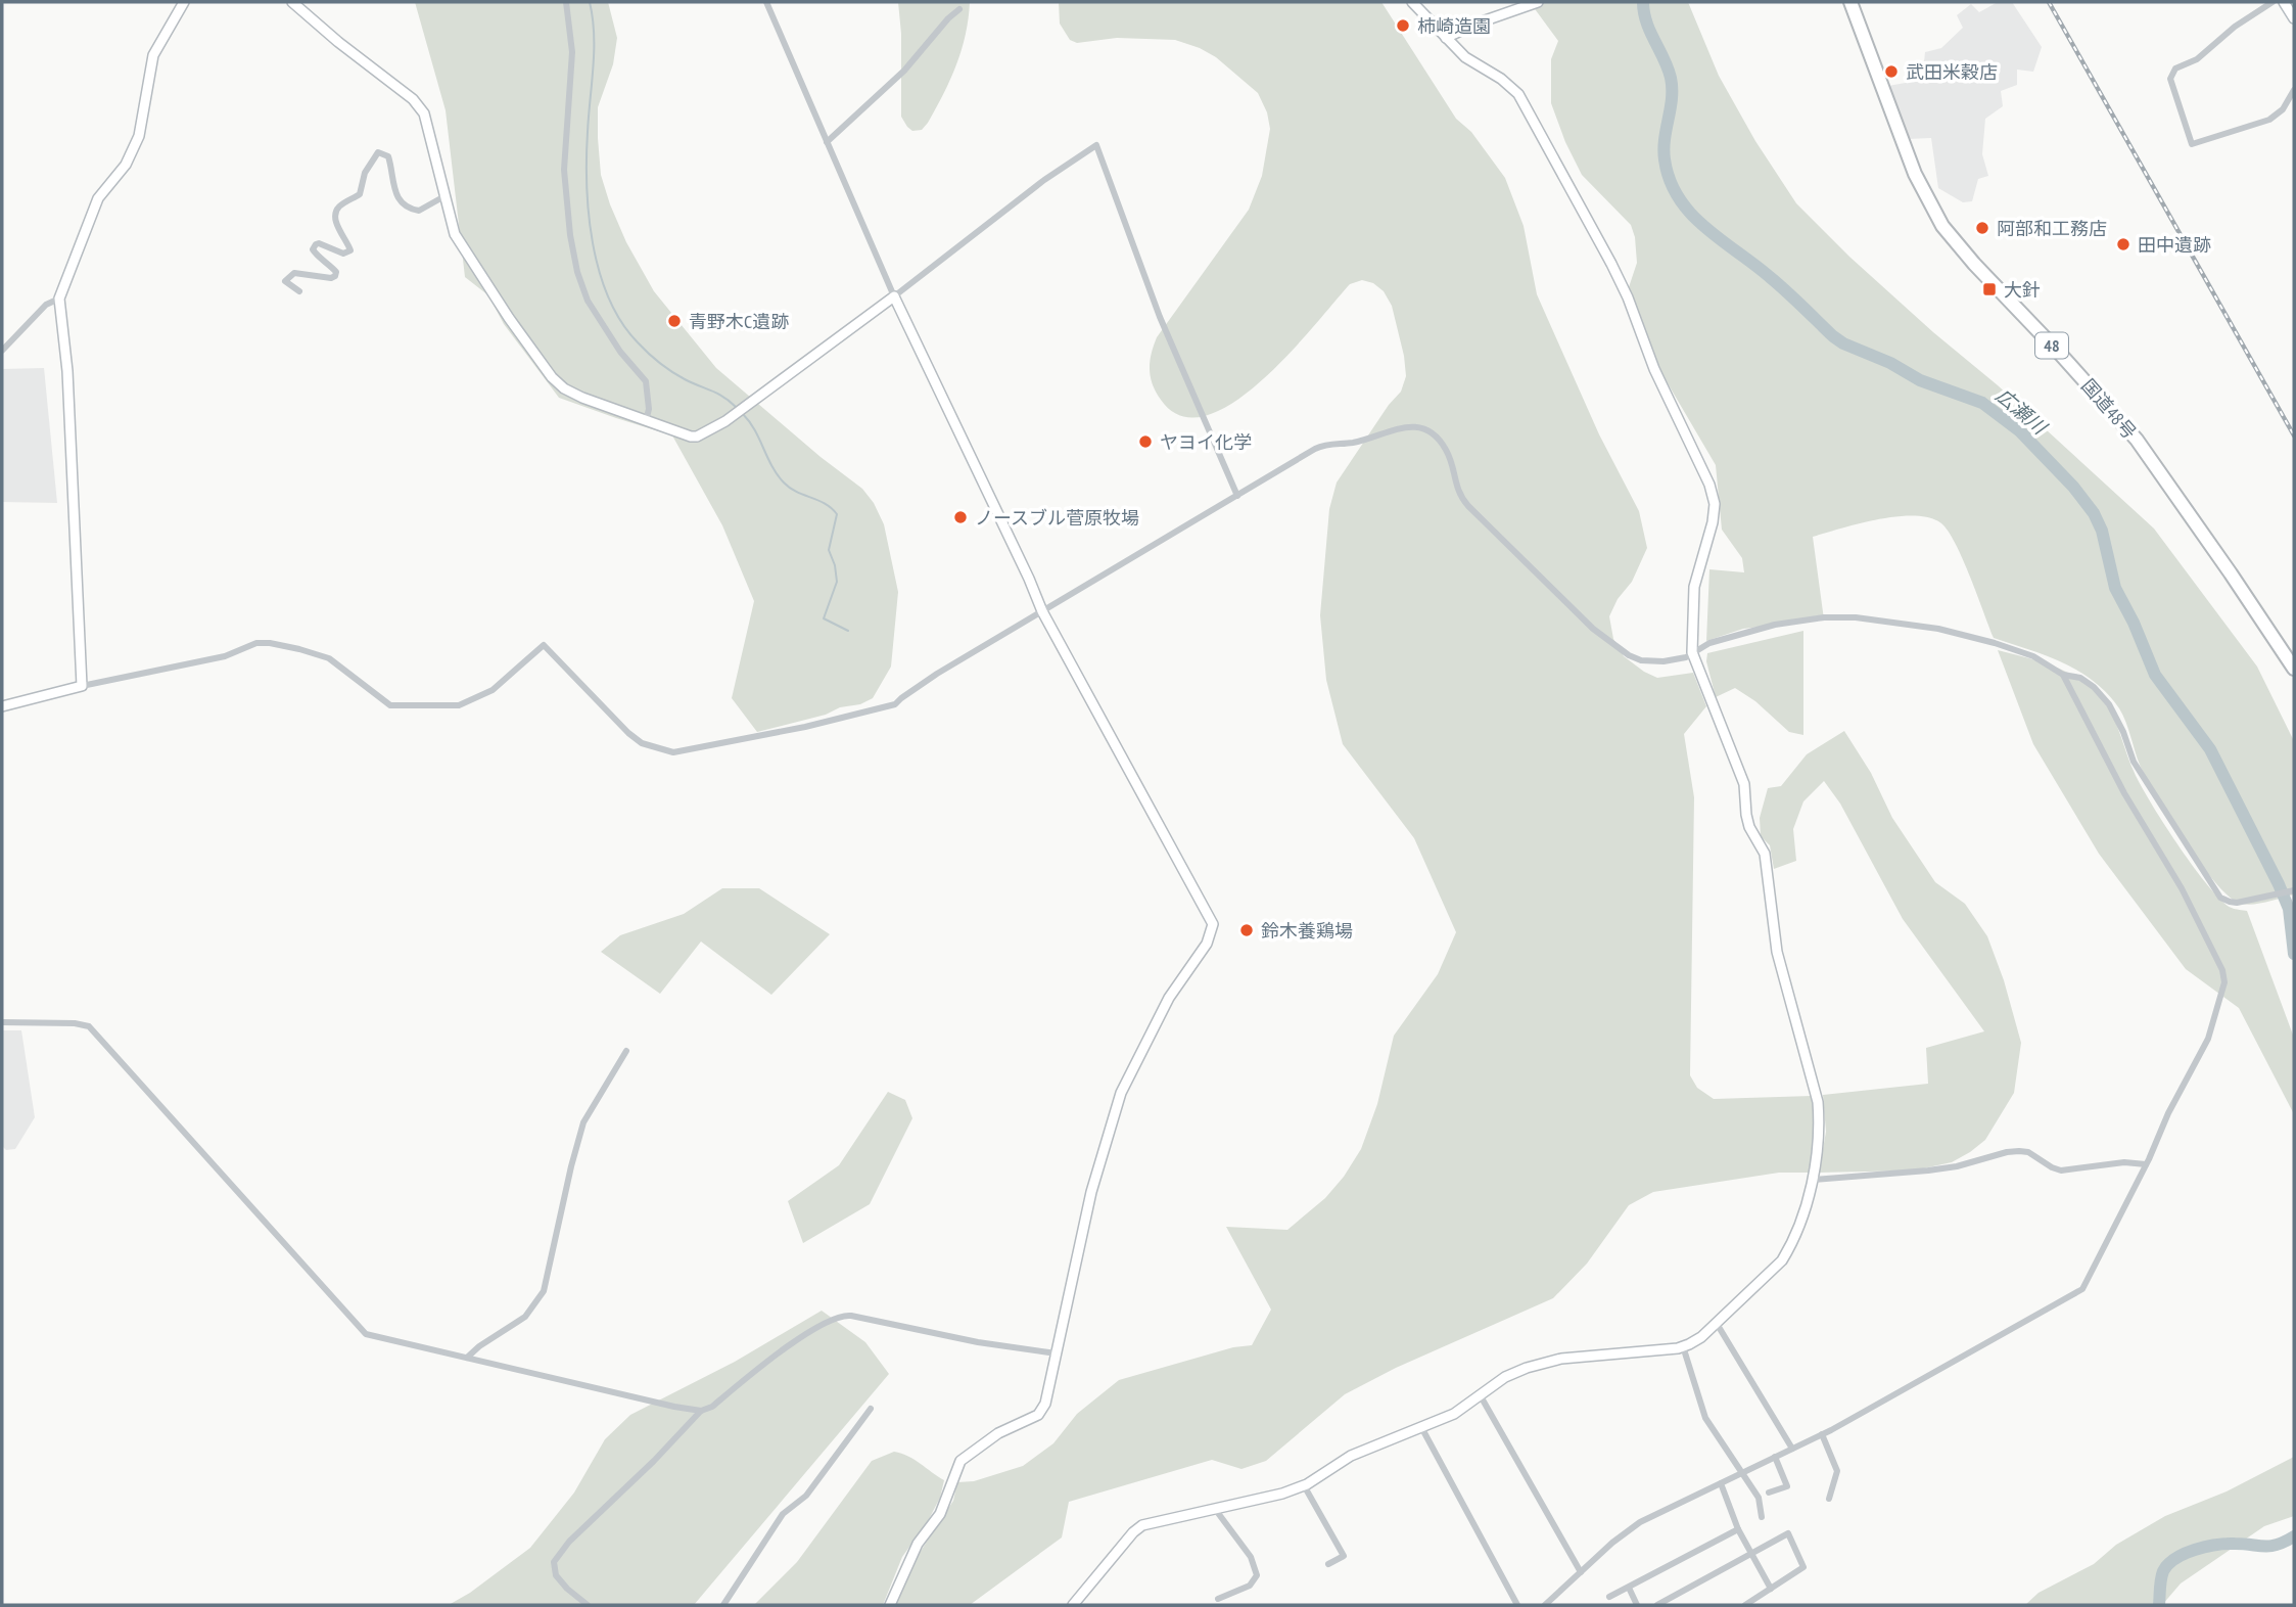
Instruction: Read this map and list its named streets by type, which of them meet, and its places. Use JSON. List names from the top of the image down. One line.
{"streets":{"highway":["48","国道48号"]},"water":["広瀬川"],"places":{"other":["柿崎造園","武田米穀店","阿部和工務店","田中遺跡","青野木C遺跡","ヤヨイ化学","ノースブル菅原牧場","鈴木養鶏場"],"transit":["大針"]}}
